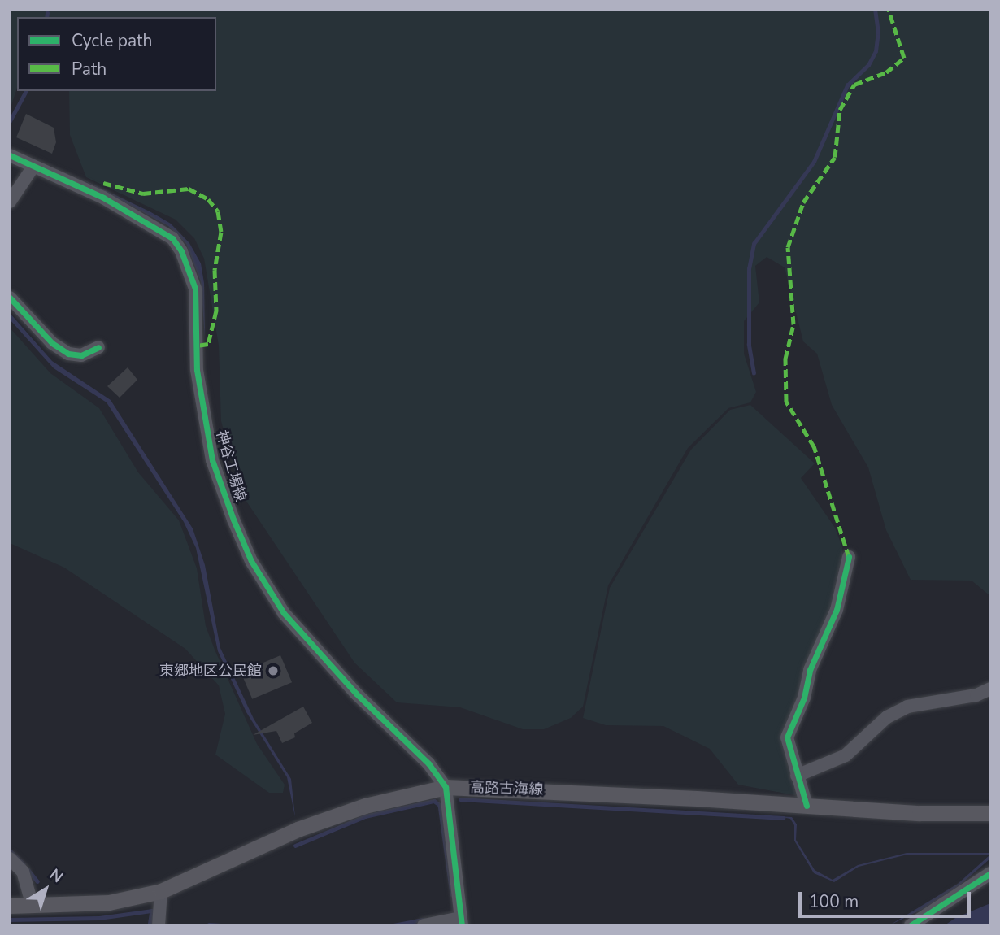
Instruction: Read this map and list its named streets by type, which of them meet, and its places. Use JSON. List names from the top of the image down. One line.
{"streets":{"main road":["高路古海線"],"street":["神谷工場線"]},"crossings":[["神谷工場線","高路古海線"]],"places":["東郷地区公民館"],"legend":["Cycle path","Path"],"scale_bar":"100 m","north":"top right"}
